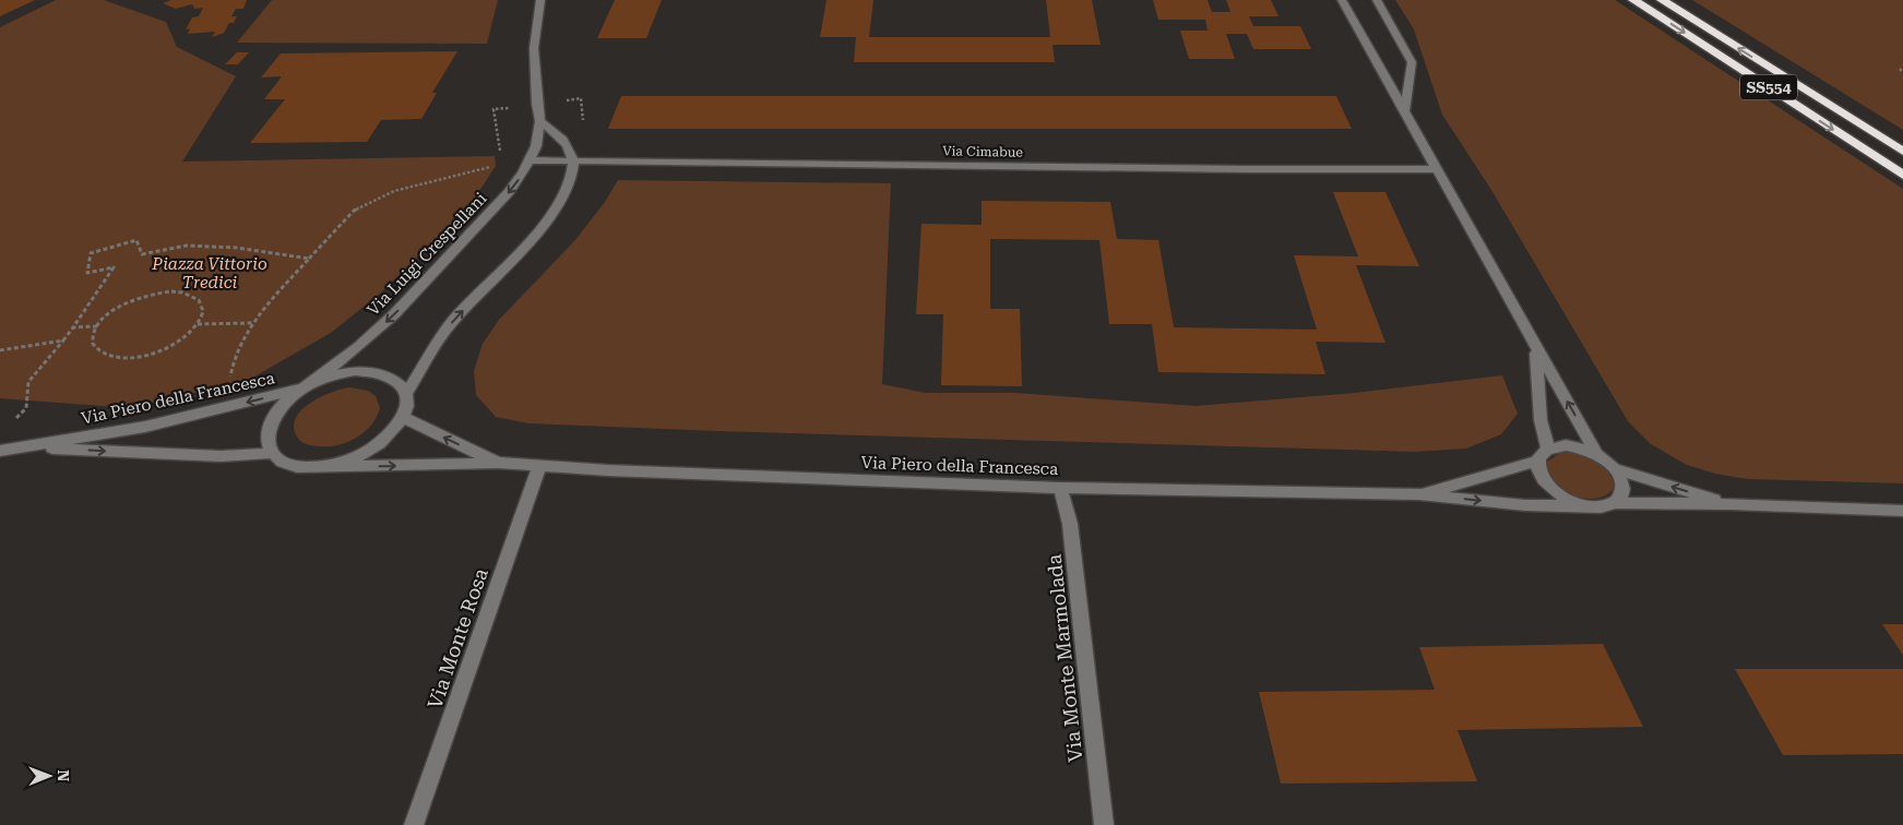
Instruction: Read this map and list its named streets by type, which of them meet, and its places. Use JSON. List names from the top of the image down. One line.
{"streets":{"highway":["SS554"],"street":["Via Cimabue","Via Luigi Crespellani","Via Piero della Francesca","Via Monte Rosa","Via Monte Marmolada"]},"crossings":[["Via Cimabue","Via Luigi Crespellani"],["Via Luigi Crespellani","Via Piero della Francesca"],["Via Piero della Francesca","Via Monte Rosa"],["Via Piero della Francesca","Via Monte Marmolada"]],"parks":["Piazza Vittorio Tredici"],"north":"right"}
